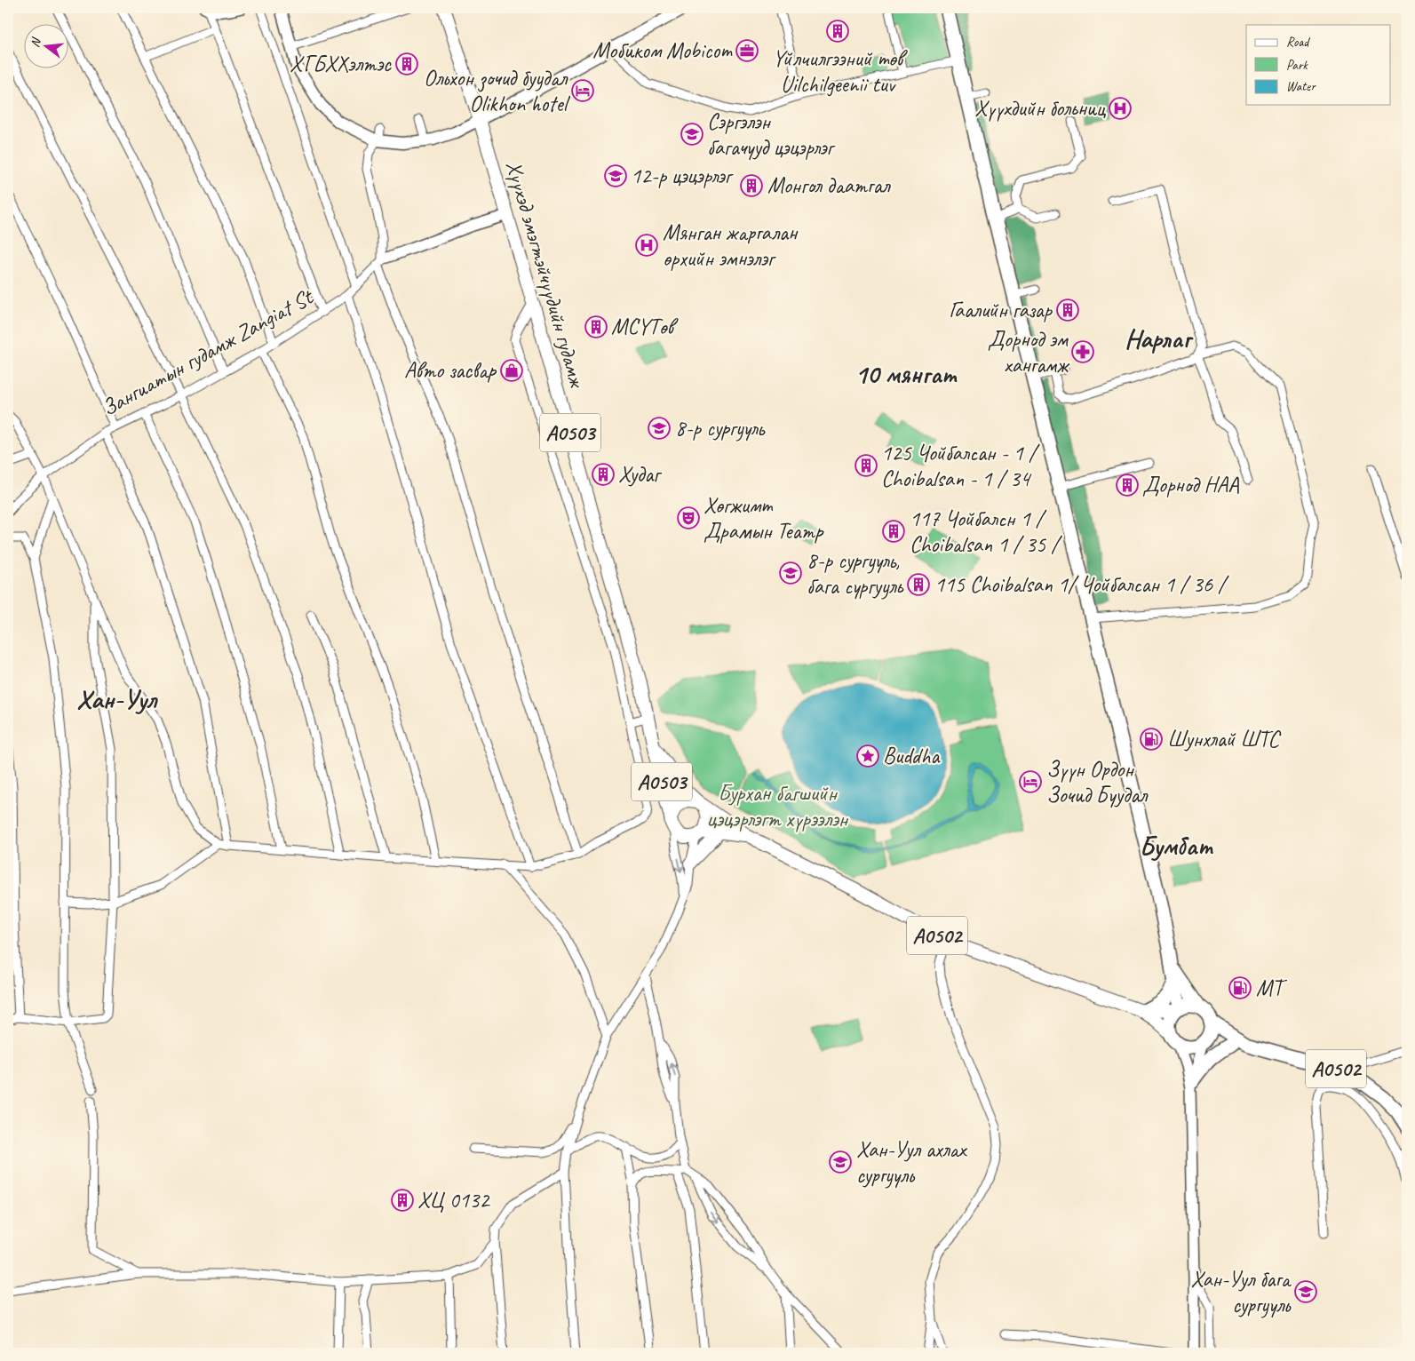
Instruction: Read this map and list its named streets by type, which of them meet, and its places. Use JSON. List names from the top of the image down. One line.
{"streets":{"highway":["A0502"],"main road":["Хүүхэд эмэгтэйчүүдийн гудамж","A0503"],"street":["Зангиатын гудамж Zangiat St"]},"crossings":[["Хүүхэд эмэгтэйчүүдийн гудамж","Зангиатын гудамж Zangiat St"],["Хүүхэд эмэгтэйчүүдийн гудамж","A0503"],["Хүүхэд эмэгтэйчүүдийн гудамж","A0502"]],"districts":["Нарлаг","10 мянгат","Хан-Уул","Бумбат"],"parks":["Бурхан багшийн цэцэрлэгт хүрээлэн"],"places":{"building":["Үйлчилгээний төв Uilchilgeenii tuv","ХГБХХэлтэс","Монгол даатгал","Гаалийн газар","МСҮТөв","125 Чойбалсан - 1 / Choibalsan - 1 / 34","Худаг","Дорнод НАА","117 Чойбалсн 1 / Choibalsan 1 / 35 /","115 Choibalsan 1/ Чойбалсан 1 / 36 /","ХЦ 0132"],"office":["Мобиком Mobicom"],"hotel":["Ольхон зочид буудал Olikhon hotel","Зүүн Ордон Зочид Буудал"],"hospital":["Хүүхдийн больниц","Мянган жаргалан өрхийн эмнэлэг"],"school or university":["Сэргэлэн багачууд цэцэрлэг","12-р цэцэрлэг","8-р сургууль","8-р сургууль, бага сургууль","Хан-Уул ахлах сургууль","Хан-Уул бага сургууль"],"pharmacy":["Дорнод эм хангамж"],"shop":["Авто засвар"],"theatre":["Хөгжимт Драмын Театр"],"fuel station":["Шунхлай ШТС","MT"],"place":["Buddha"]},"legend":["Road","Park","Water"],"north":"left"}
